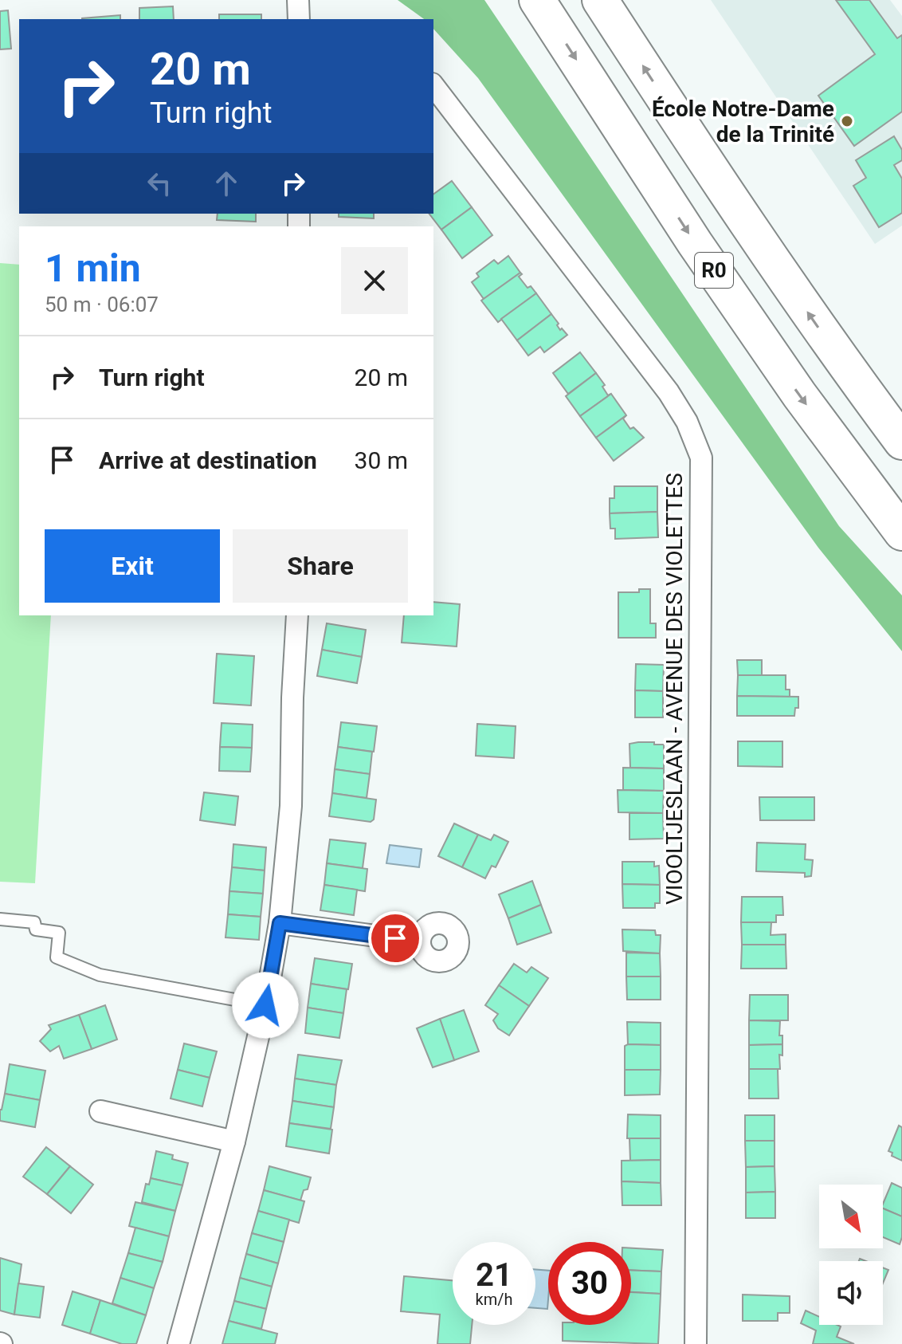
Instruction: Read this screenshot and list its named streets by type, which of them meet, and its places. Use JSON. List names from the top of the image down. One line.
{"streets":{"highway":["R0"],"street":["VIOOLTJESLAAN - AVENUE DES VIOLETTES"]},"places":["École Notre-Dame de la Trinité"],"north":"bottom right","page":{"turn":["20 m","Turn right"],"heading":["1 min","50 m · 06:07"],"list":[{"name":"Turn right","value":"20 m"},{"name":"Arrive at destination","value":"30 m"}],"buttons":["Exit","Share"],"speed":"21 km/h","limit":"30"}}
